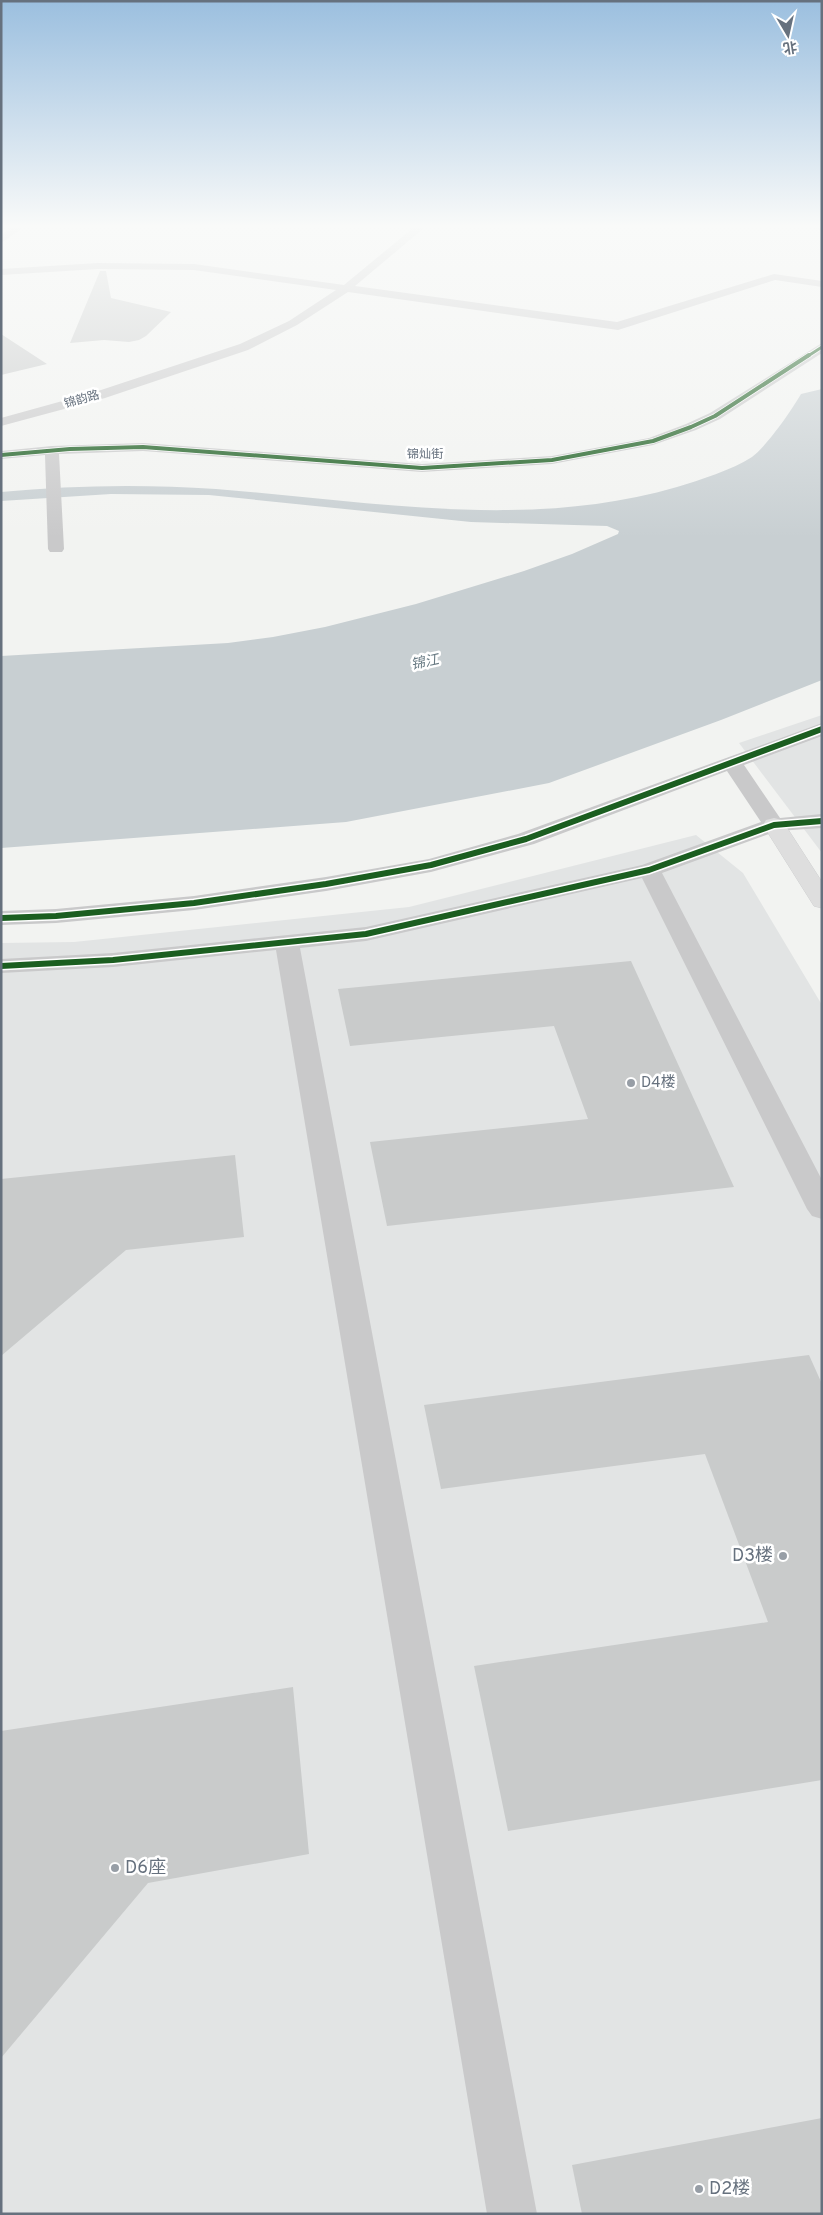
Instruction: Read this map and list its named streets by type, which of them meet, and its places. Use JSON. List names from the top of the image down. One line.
{"streets":{"street":["锦韵路","锦灿街"]},"water":["锦江"],"places":["D4楼","D3楼","D6座","D2楼"],"north":"bottom"}
